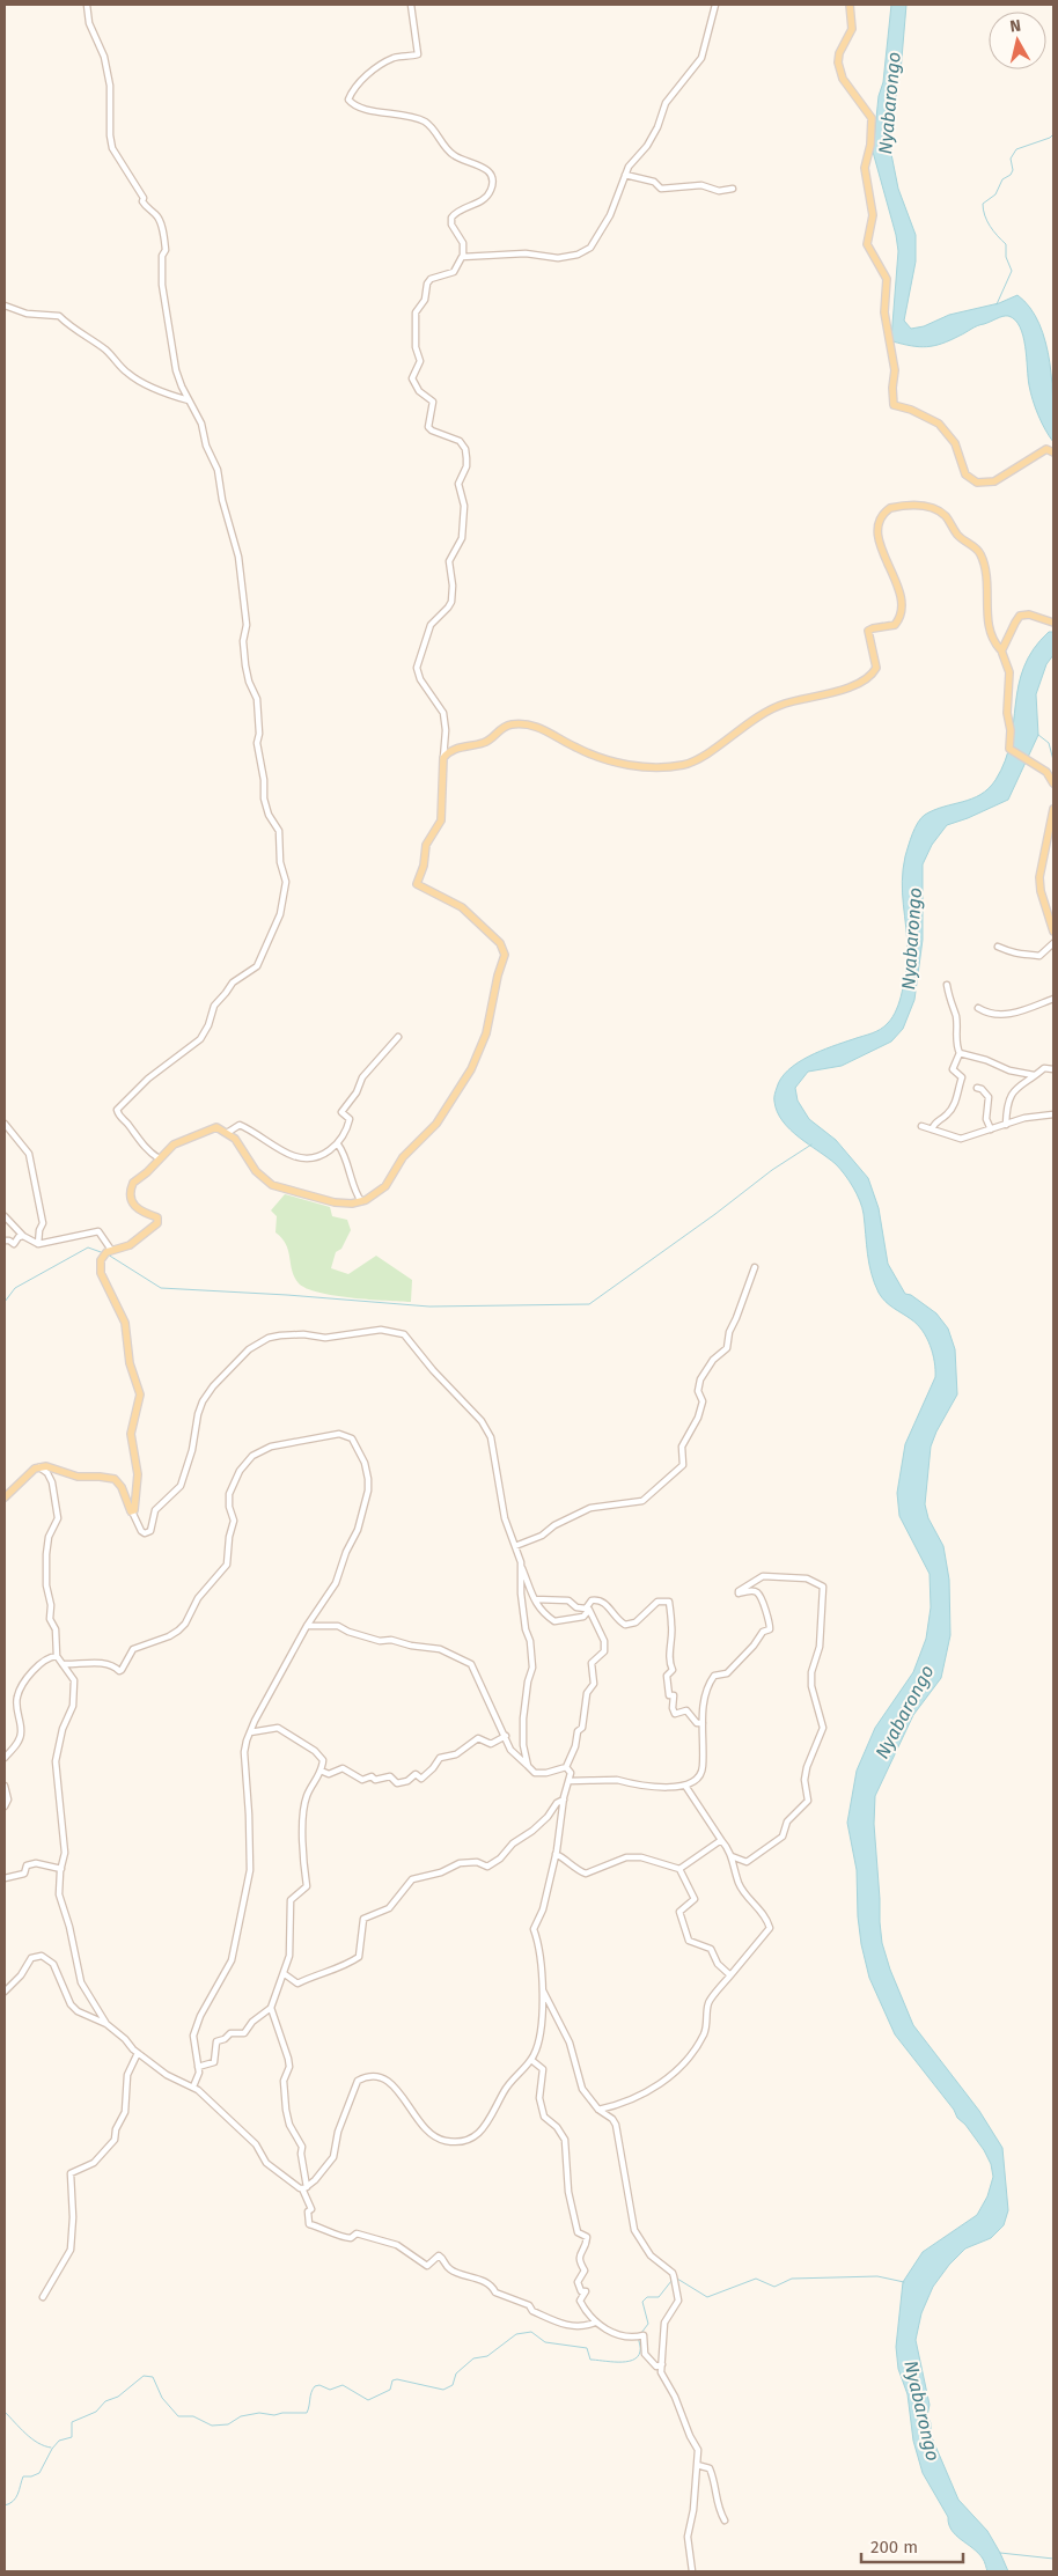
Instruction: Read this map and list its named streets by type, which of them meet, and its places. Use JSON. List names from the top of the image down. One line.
{"water":["Nyabarongo"],"scale_bar":"200 m","north":"top"}
